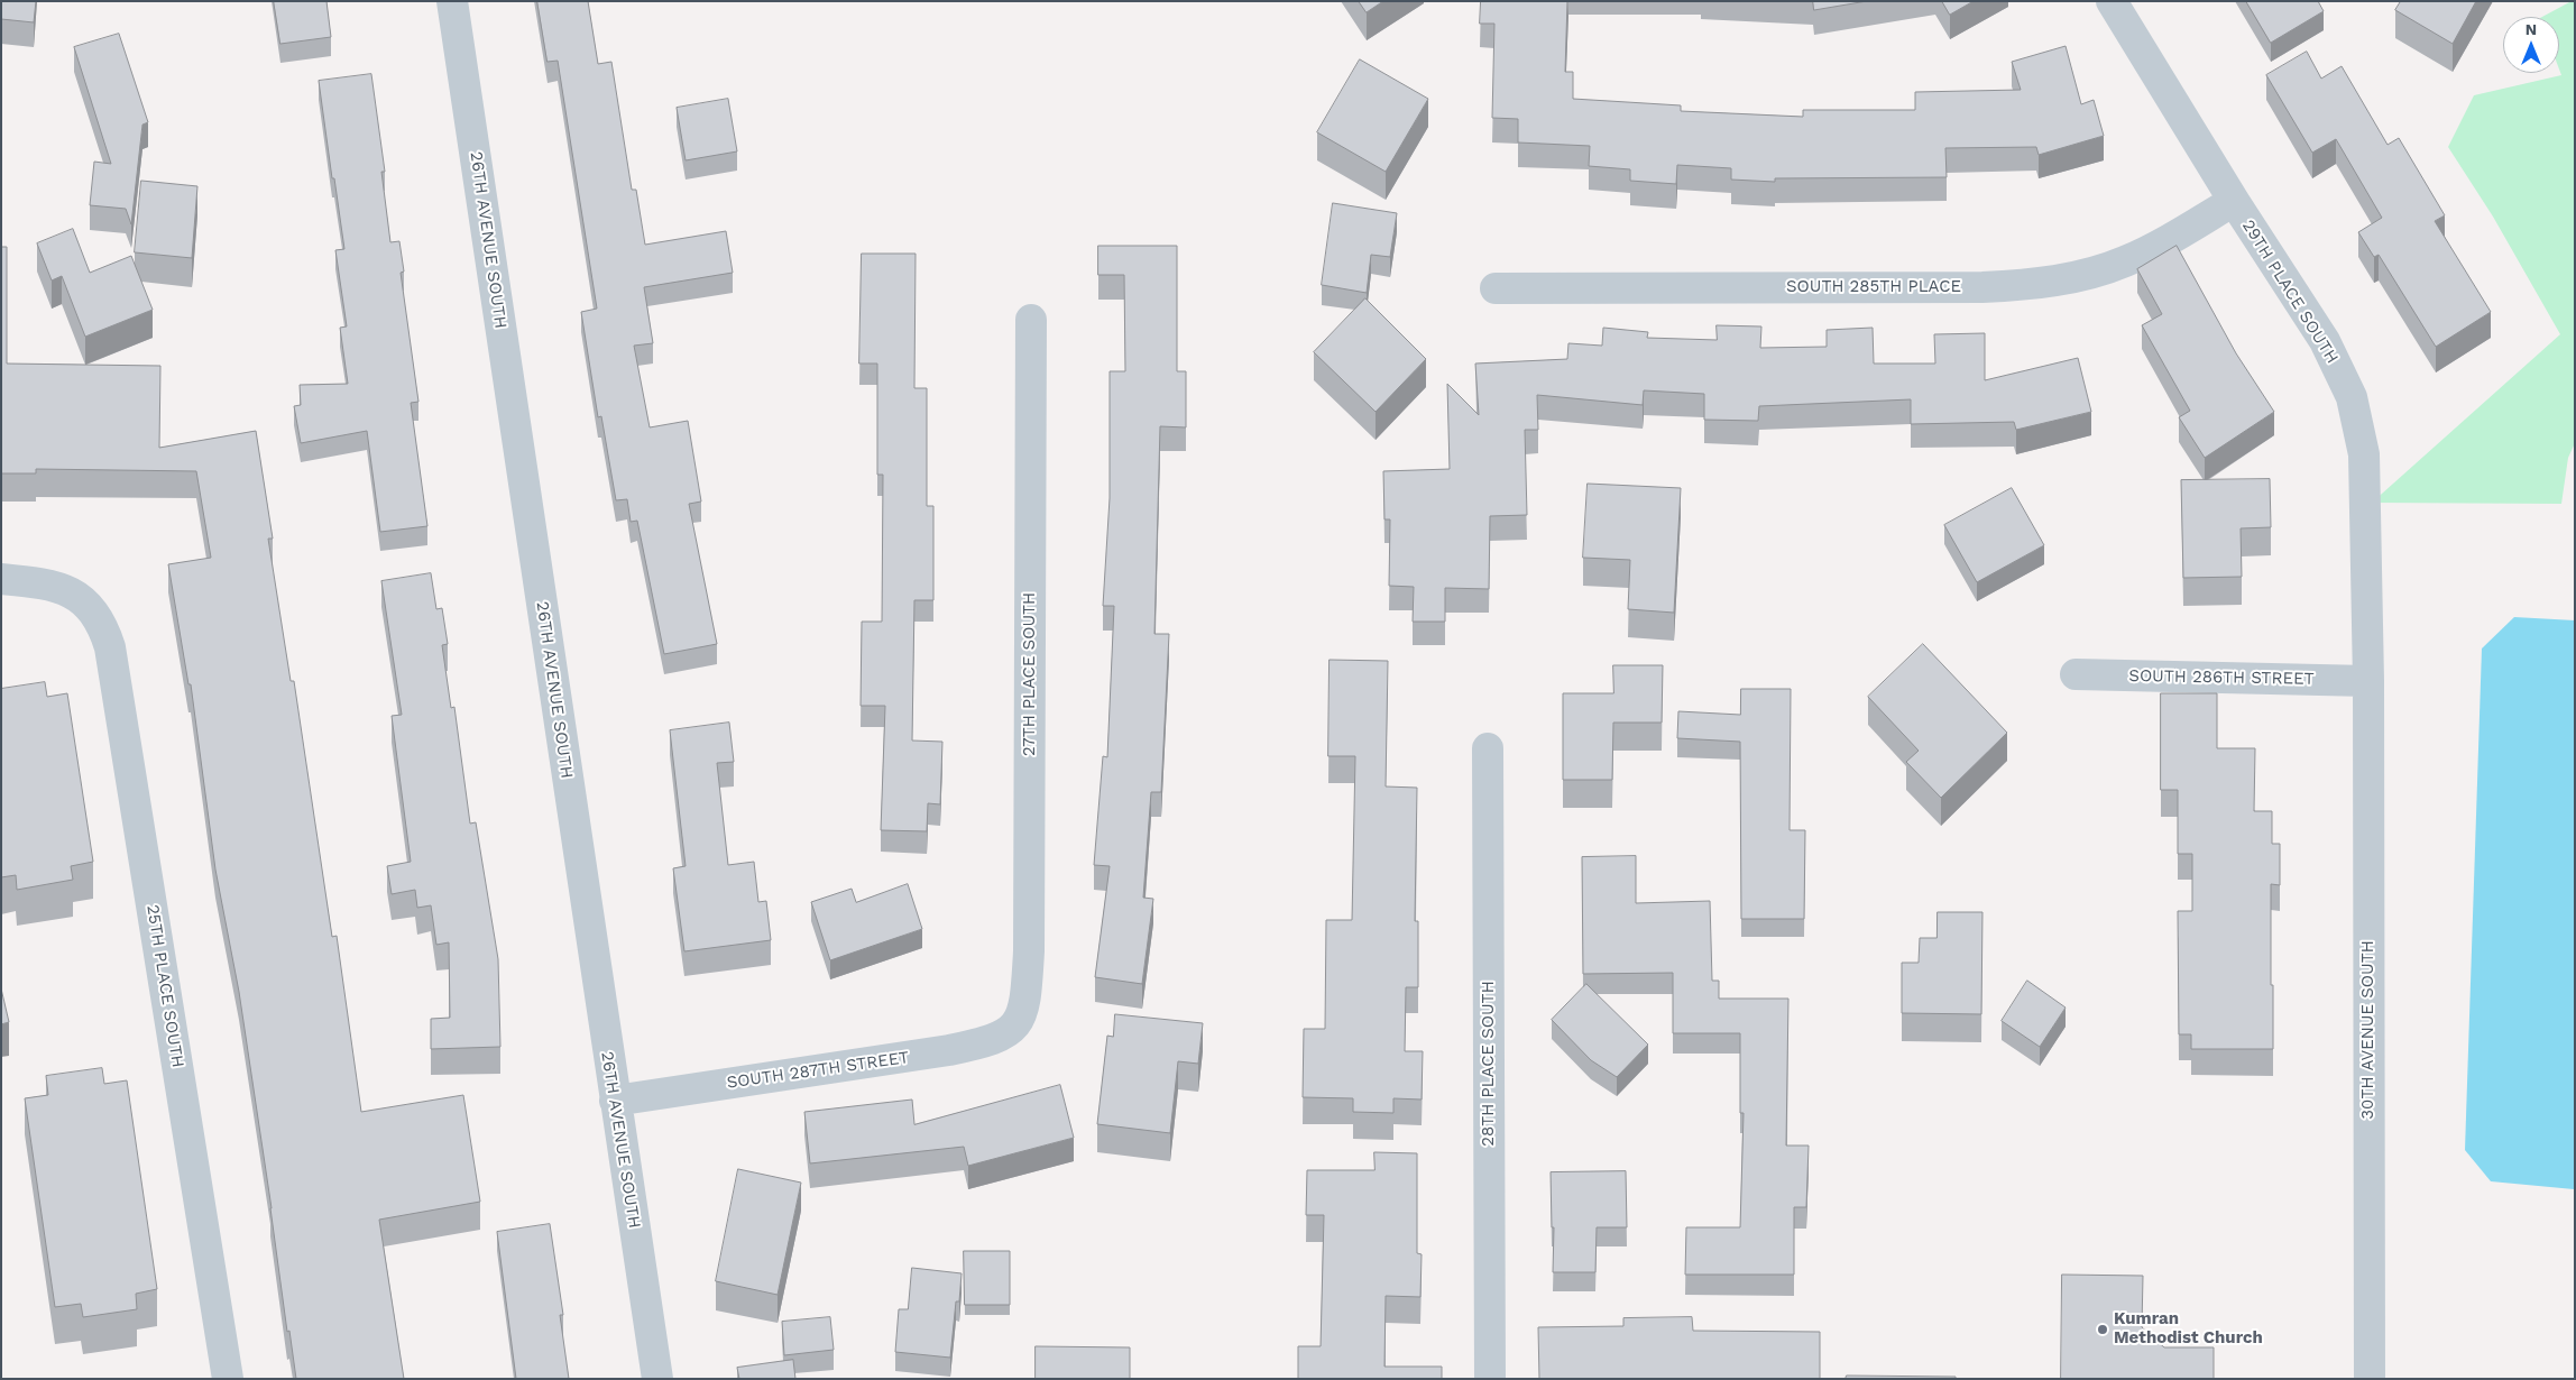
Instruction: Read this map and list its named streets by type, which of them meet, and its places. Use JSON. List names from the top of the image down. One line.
{"streets":{"street":["26TH AVENUE SOUTH","SOUTH 285TH PLACE","29TH PLACE SOUTH","27TH PLACE SOUTH","SOUTH 286TH STREET","25TH PLACE SOUTH","30TH AVENUE SOUTH","28TH PLACE SOUTH","SOUTH 287TH STREET"]},"crossings":[["26TH AVENUE SOUTH","SOUTH 287TH STREET"],["SOUTH 285TH PLACE","29TH PLACE SOUTH"],["29TH PLACE SOUTH","SOUTH 286TH STREET"],["29TH PLACE SOUTH","30TH AVENUE SOUTH"],["27TH PLACE SOUTH","SOUTH 287TH STREET"],["SOUTH 286TH STREET","30TH AVENUE SOUTH"]],"places":["Kumran Methodist Church"],"north":"top"}
